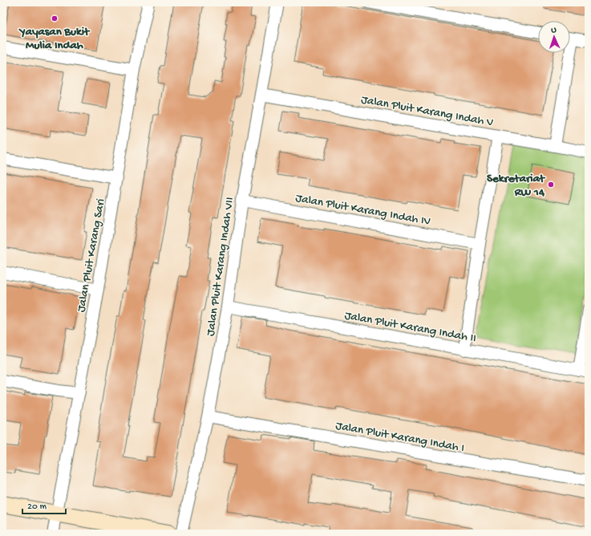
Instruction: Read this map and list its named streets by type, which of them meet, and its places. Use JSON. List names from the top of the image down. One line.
{"streets":{"street":["Jalan Pluit Karang Indah V","Jalan Pluit Karang Indah IV","Jalan Pluit Karang Sari","Jalan Pluit Karang Indah VII","Jalan Pluit Karang Indah II","Jalan Pluit Karang Indah I"]},"crossings":[["Jalan Pluit Karang Indah V","Jalan Pluit Karang Indah VII"],["Jalan Pluit Karang Indah IV","Jalan Pluit Karang Indah VII"],["Jalan Pluit Karang Indah VII","Jalan Pluit Karang Indah II"],["Jalan Pluit Karang Indah VII","Jalan Pluit Karang Indah I"]],"places":["Yayasan Bukit Mulia Indah","Sekretariat RW 14"],"scale_bar":"20 m","north":"top"}
